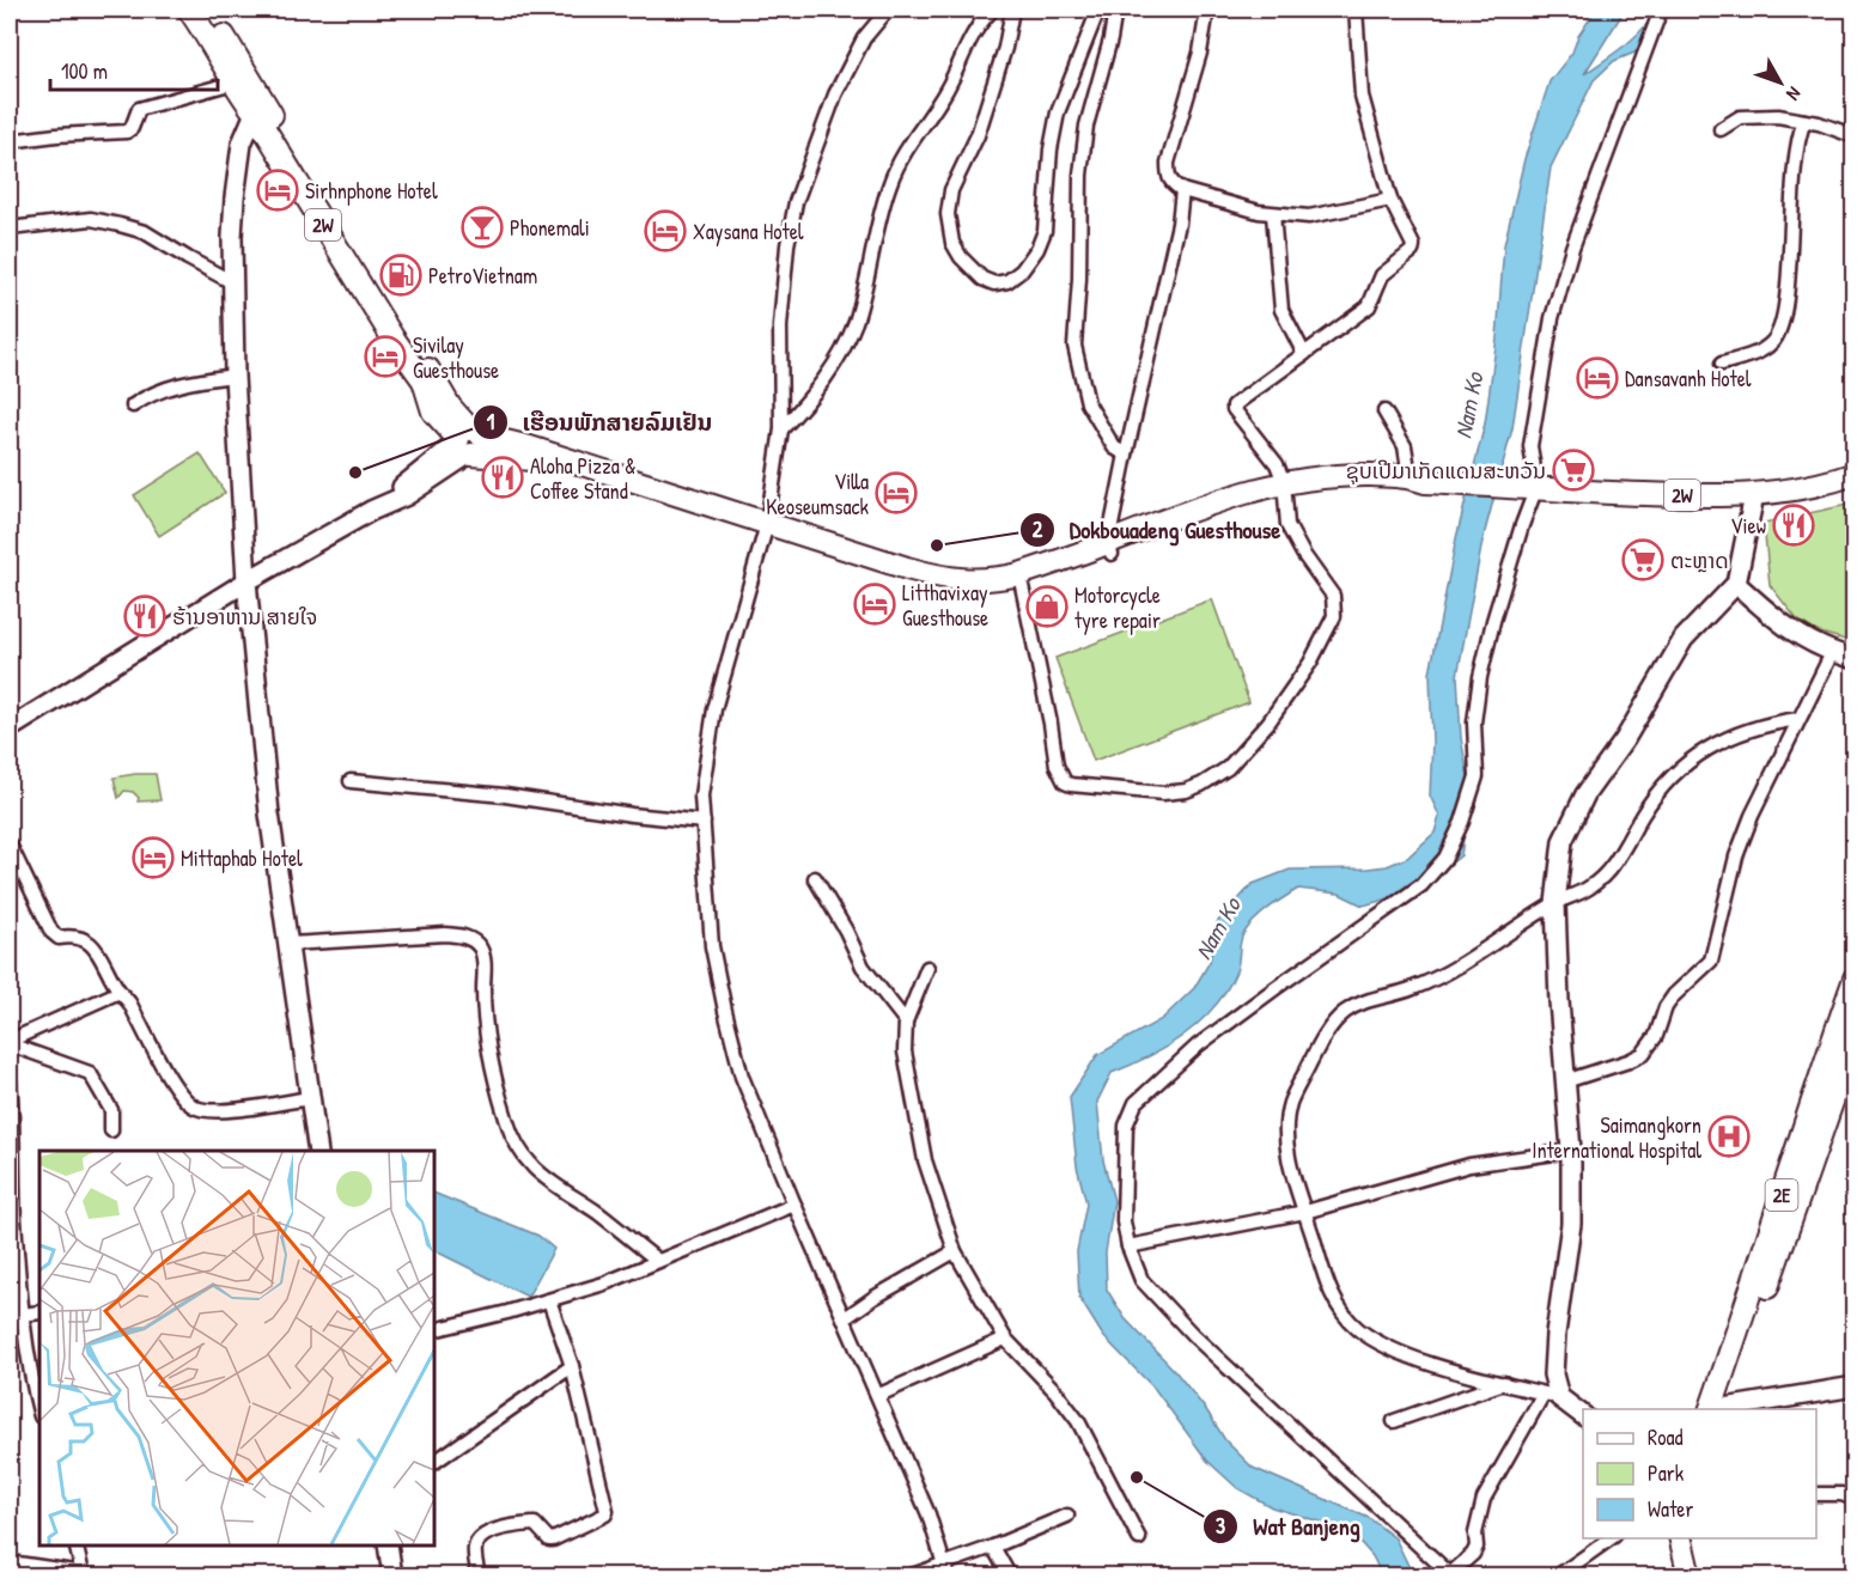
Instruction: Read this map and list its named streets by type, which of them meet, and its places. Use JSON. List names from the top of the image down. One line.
{"streets":{"highway":["2W","2E"]},"water":["Nam Ko"],"places":{"hotel":["Sirhnphone Hotel","Xaysana Hotel","Sivilay Guesthouse","Dansavanh Hotel","Villa Keoseumsack","Litthavixay Guesthouse","Mittaphab Hotel"],"bar":["Phonemali"],"fuel station":["PetroVietnam"],"supermarket":["ຊຸບເປີມາເກັດແດນສະຫວັນ","ຕະຫຼາດ"],"other":["ເຮືອນພັກສາຍລົມເຢັນ","Dokbouadeng Guesthouse","Wat Banjeng"],"restaurant":["Aloha Pizza & Coffee Stand","View","ຮ້ານອາຫານ ສາຍໃຈ"],"shop":["Motorcycle tyre repair"],"hospital":["Saimangkorn International Hospital"]},"legend":["Road","Park","Water"],"scale_bar":"100 m","north":"bottom right"}
